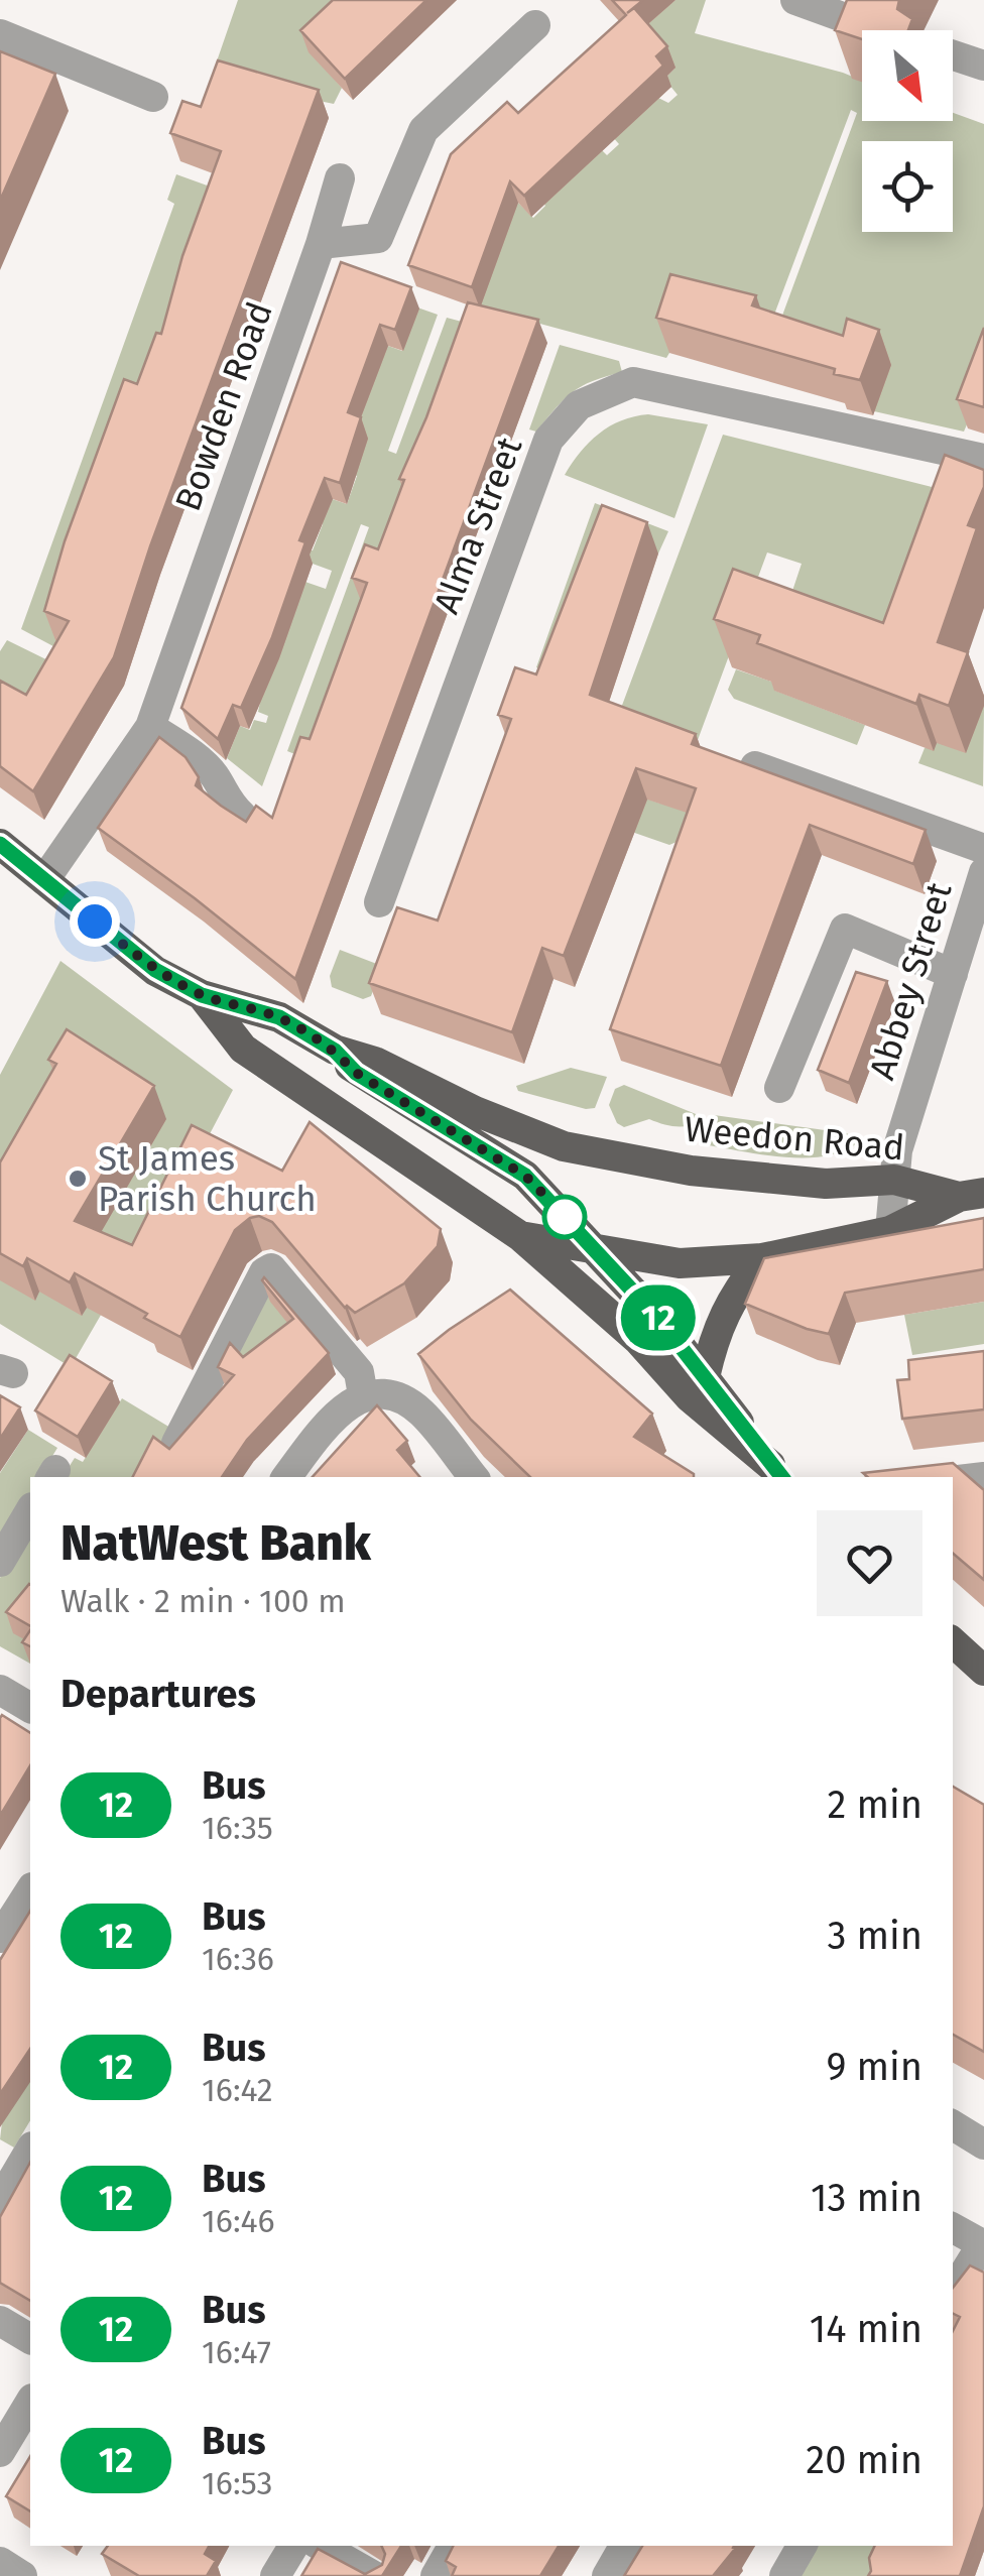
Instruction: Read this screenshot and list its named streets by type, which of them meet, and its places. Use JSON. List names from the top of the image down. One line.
{"streets":{"main road":["Weedon Road"],"street":["Bowden Road","Alma Street","Abbey Street"]},"crossings":[["Abbey Street","Weedon Road"]],"places":["St James Parish Church"],"lines":["bus line 12"],"north":"bottom right","page":{"on_map":"12","heading":[["NatWest Bank","Walk · 2 min · 100 m"],"Departures"],"list":[{"mark":"12","name":"Bus","note":"16:35","value":"2 min"},{"mark":"12","name":"Bus","note":"16:36","value":"3 min"},{"mark":"12","name":"Bus","note":"16:42","value":"9 min"},{"mark":"12","name":"Bus","note":"16:46","value":"13 min"},{"mark":"12","name":"Bus","note":"16:47","value":"14 min"},{"mark":"12","name":"Bus","note":"16:53","value":"20 min"}]}}
